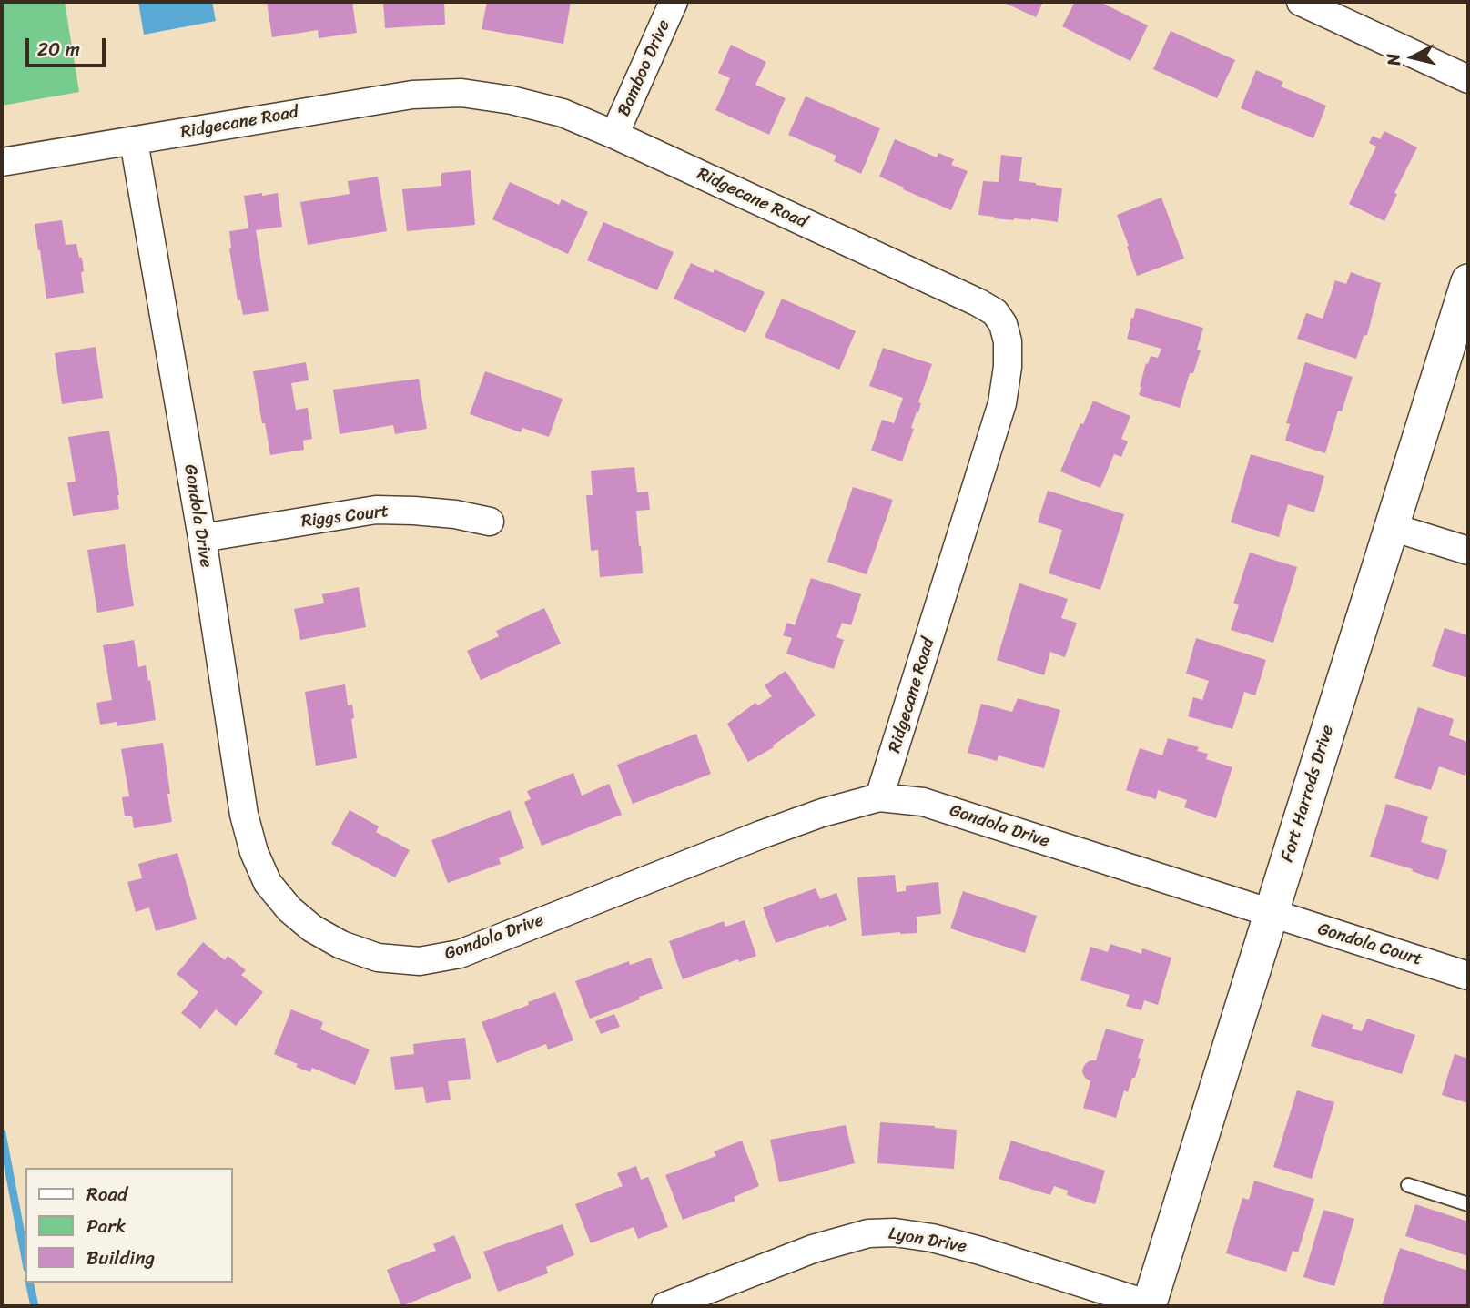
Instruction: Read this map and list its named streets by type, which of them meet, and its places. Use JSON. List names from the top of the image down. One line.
{"streets":{"street":["Bamboo Drive","Ridgecane Road","Gondola Drive","Riggs Court","Fort Harrods Drive","Gondola Court","Lyon Drive"]},"crossings":[["Bamboo Drive","Ridgecane Road"],["Ridgecane Road","Gondola Drive"],["Gondola Drive","Riggs Court"],["Gondola Drive","Fort Harrods Drive"],["Gondola Drive","Gondola Court"],["Fort Harrods Drive","Gondola Court"],["Fort Harrods Drive","Lyon Drive"]],"legend":["Road","Park","Building"],"scale_bar":"20 m","north":"left"}
